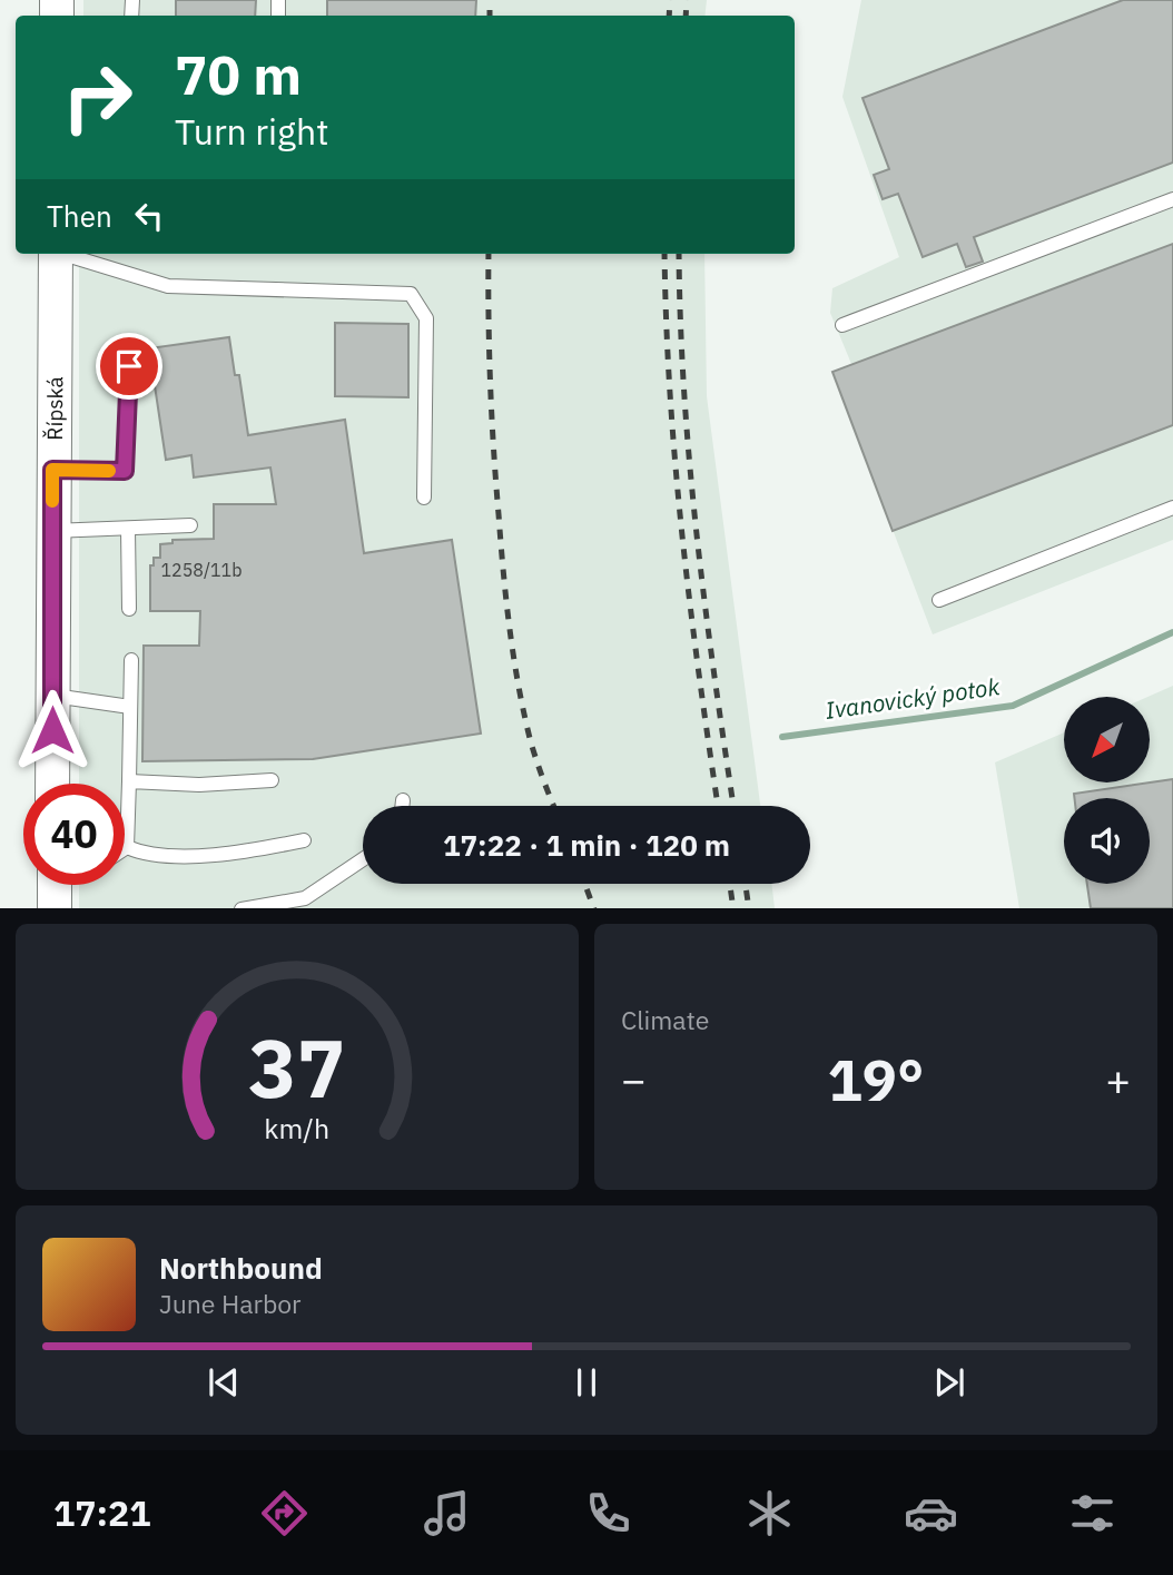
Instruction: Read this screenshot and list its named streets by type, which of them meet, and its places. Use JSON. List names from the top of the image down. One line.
{"streets":{"street":["Řípská"]},"water":["Ivanovický potok"],"house_numbers":["1258/11b"],"north":"bottom left","page":{"turn":["70 m","Turn right"],"then":"Then","limit":"40","trip":"17:22 · 1 min · 120 m","tile":"Climate","heat":["−","19°","+"],"song":["Northbound","June Harbor"],"tabs":"17:21","gauge":["37","km/h"]}}
